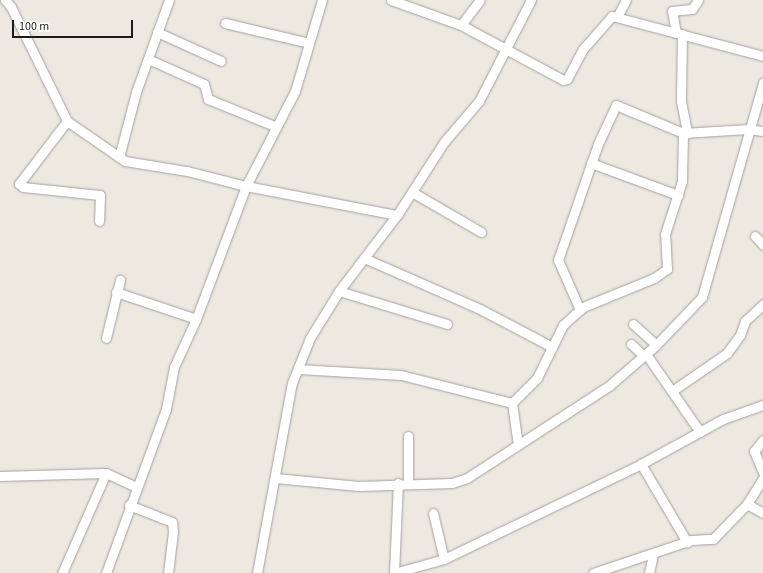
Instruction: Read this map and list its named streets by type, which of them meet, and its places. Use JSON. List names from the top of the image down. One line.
{"scale_bar":"100 m"}
